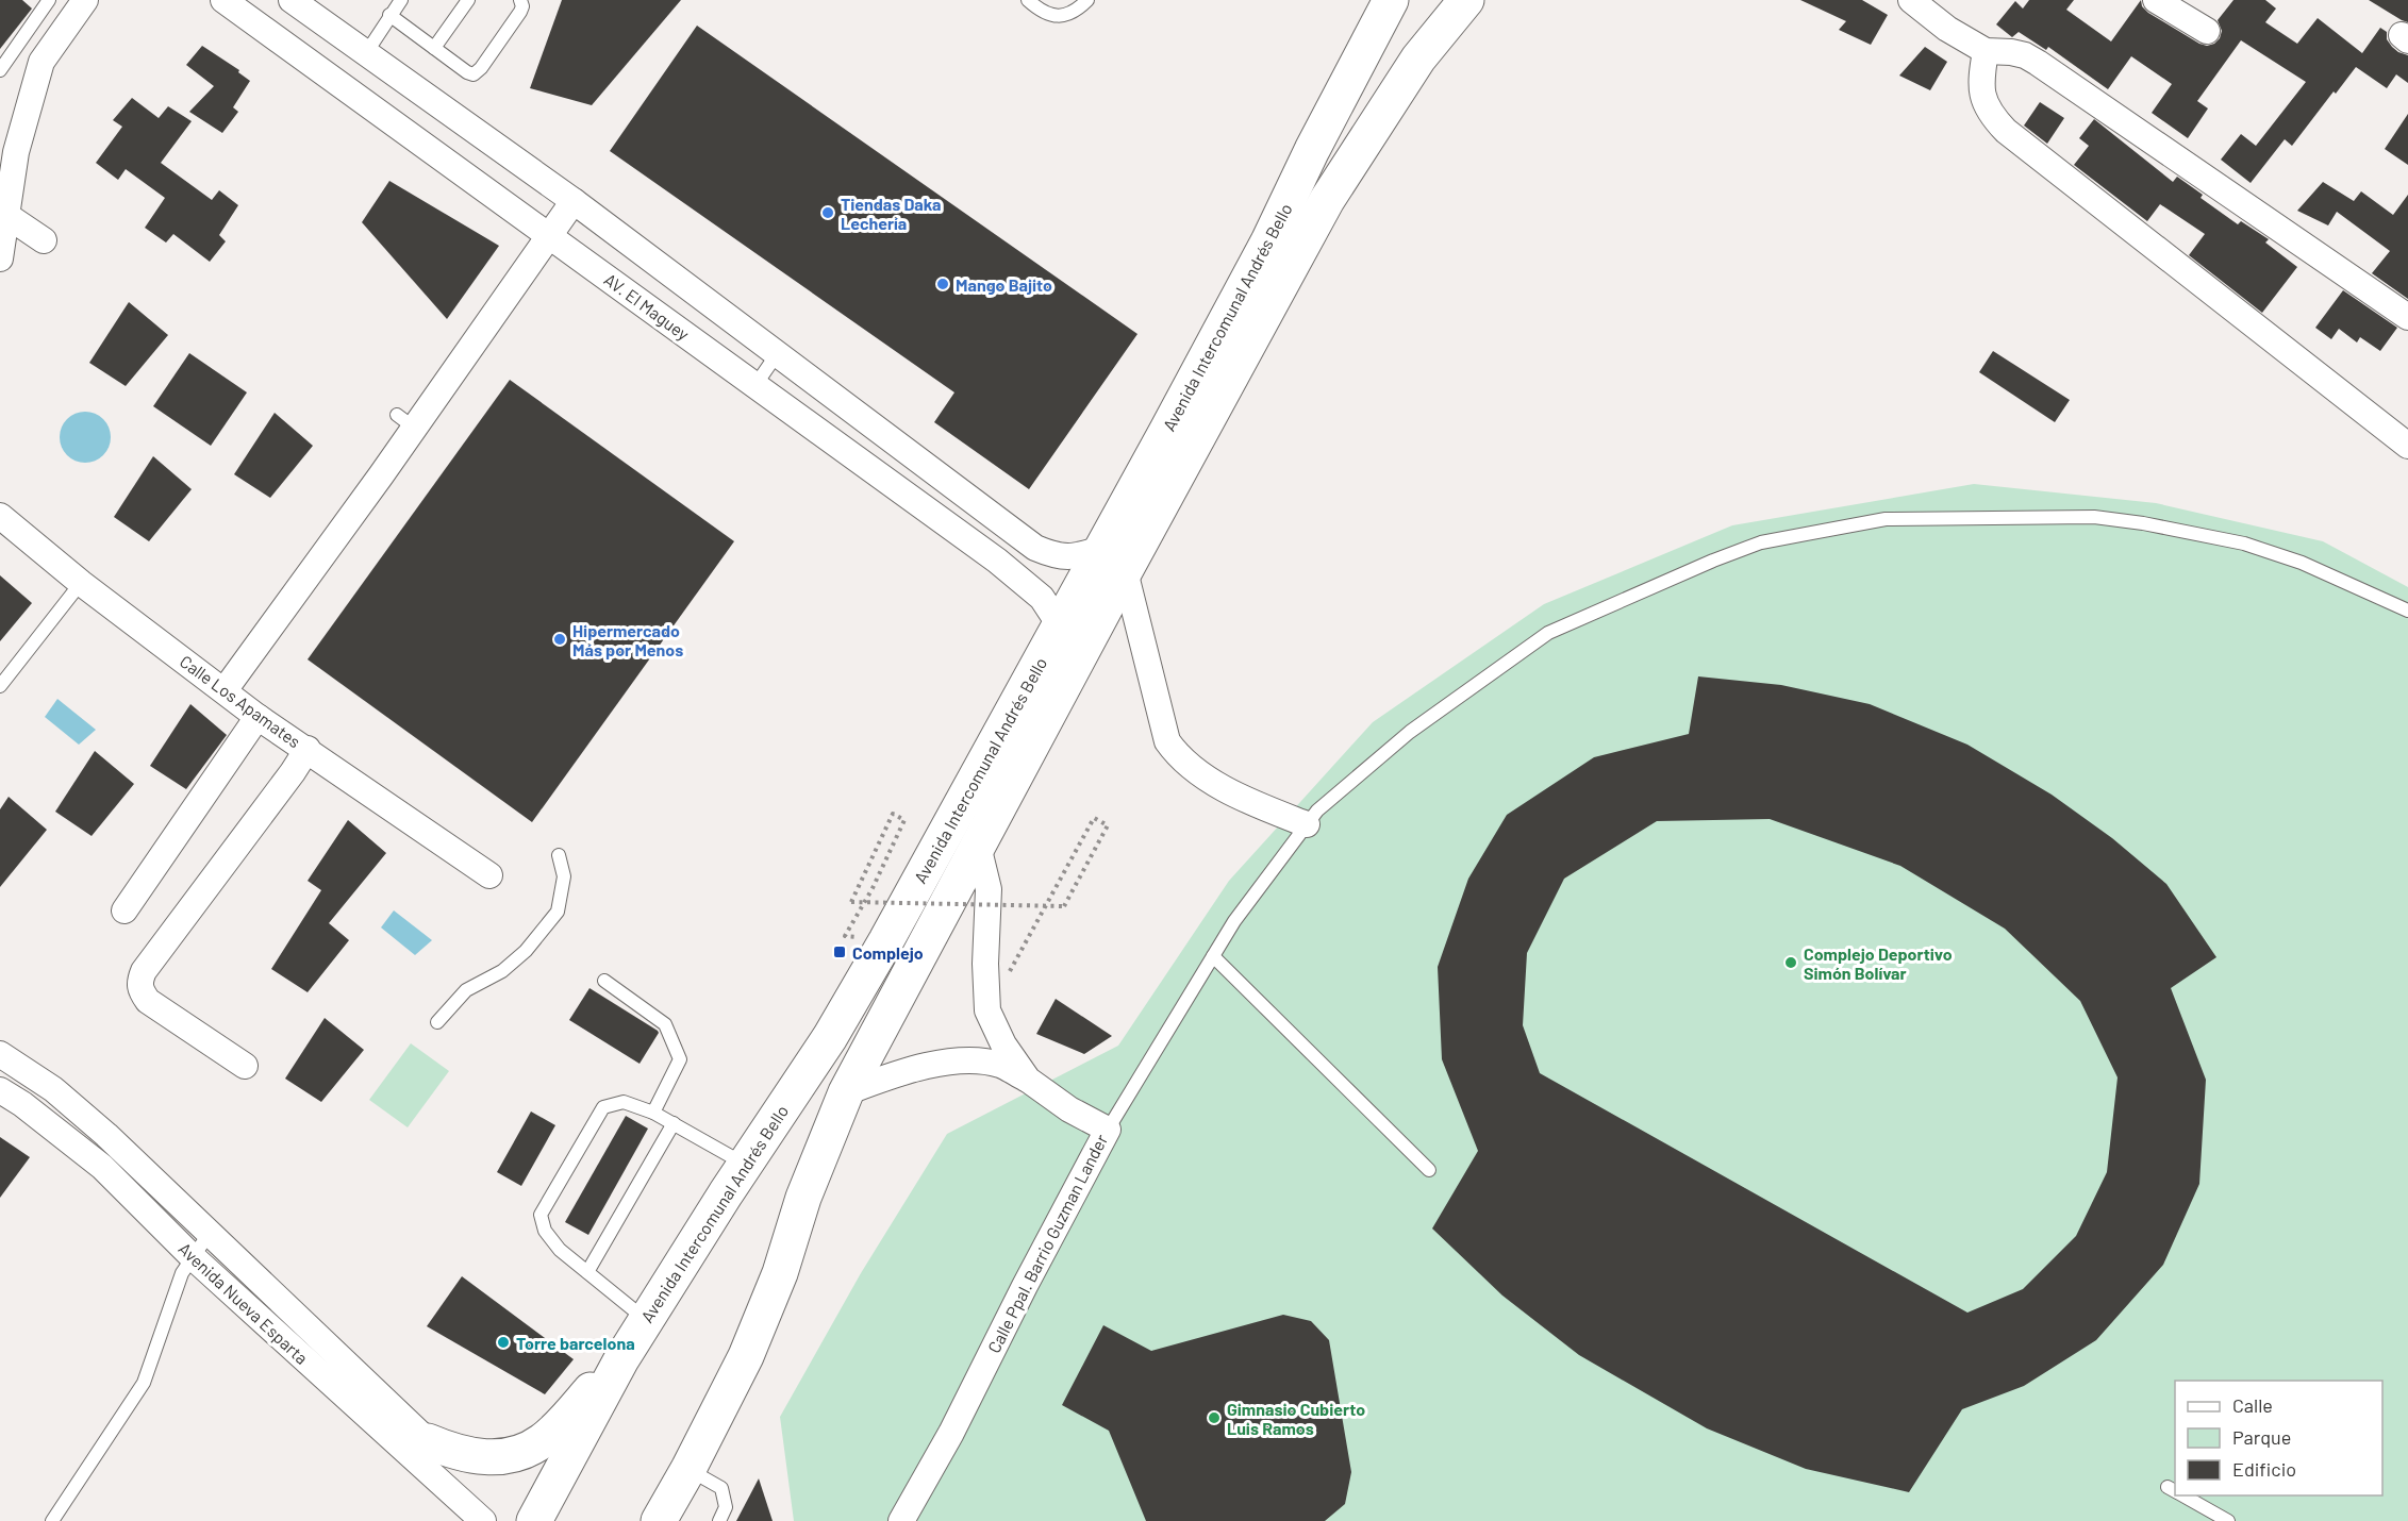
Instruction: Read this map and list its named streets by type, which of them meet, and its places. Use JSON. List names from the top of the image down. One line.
{"streets":{"main road":["Avenida Intercomunal Andrés Bello"],"street":["AV. El Maguey","Calle Los Apamates","Calle Ppal. Barrio Guzman Lander","Avenida Nueva Esparta"]},"crossings":[["AV. El Maguey","Avenida Intercomunal Andrés Bello"],["Avenida Intercomunal Andrés Bello","Calle Ppal. Barrio Guzman Lander"]],"places":{"other":["Tiendas Daka Lechería","Mango Bajito","Hipermercado Más por Menos","Complejo Deportivo Simón Bolívar","Torre barcelona","Gimnasio Cubierto Luis Ramos"],"transit":["Complejo"]},"legend":["Calle","Parque","Edificio"]}
